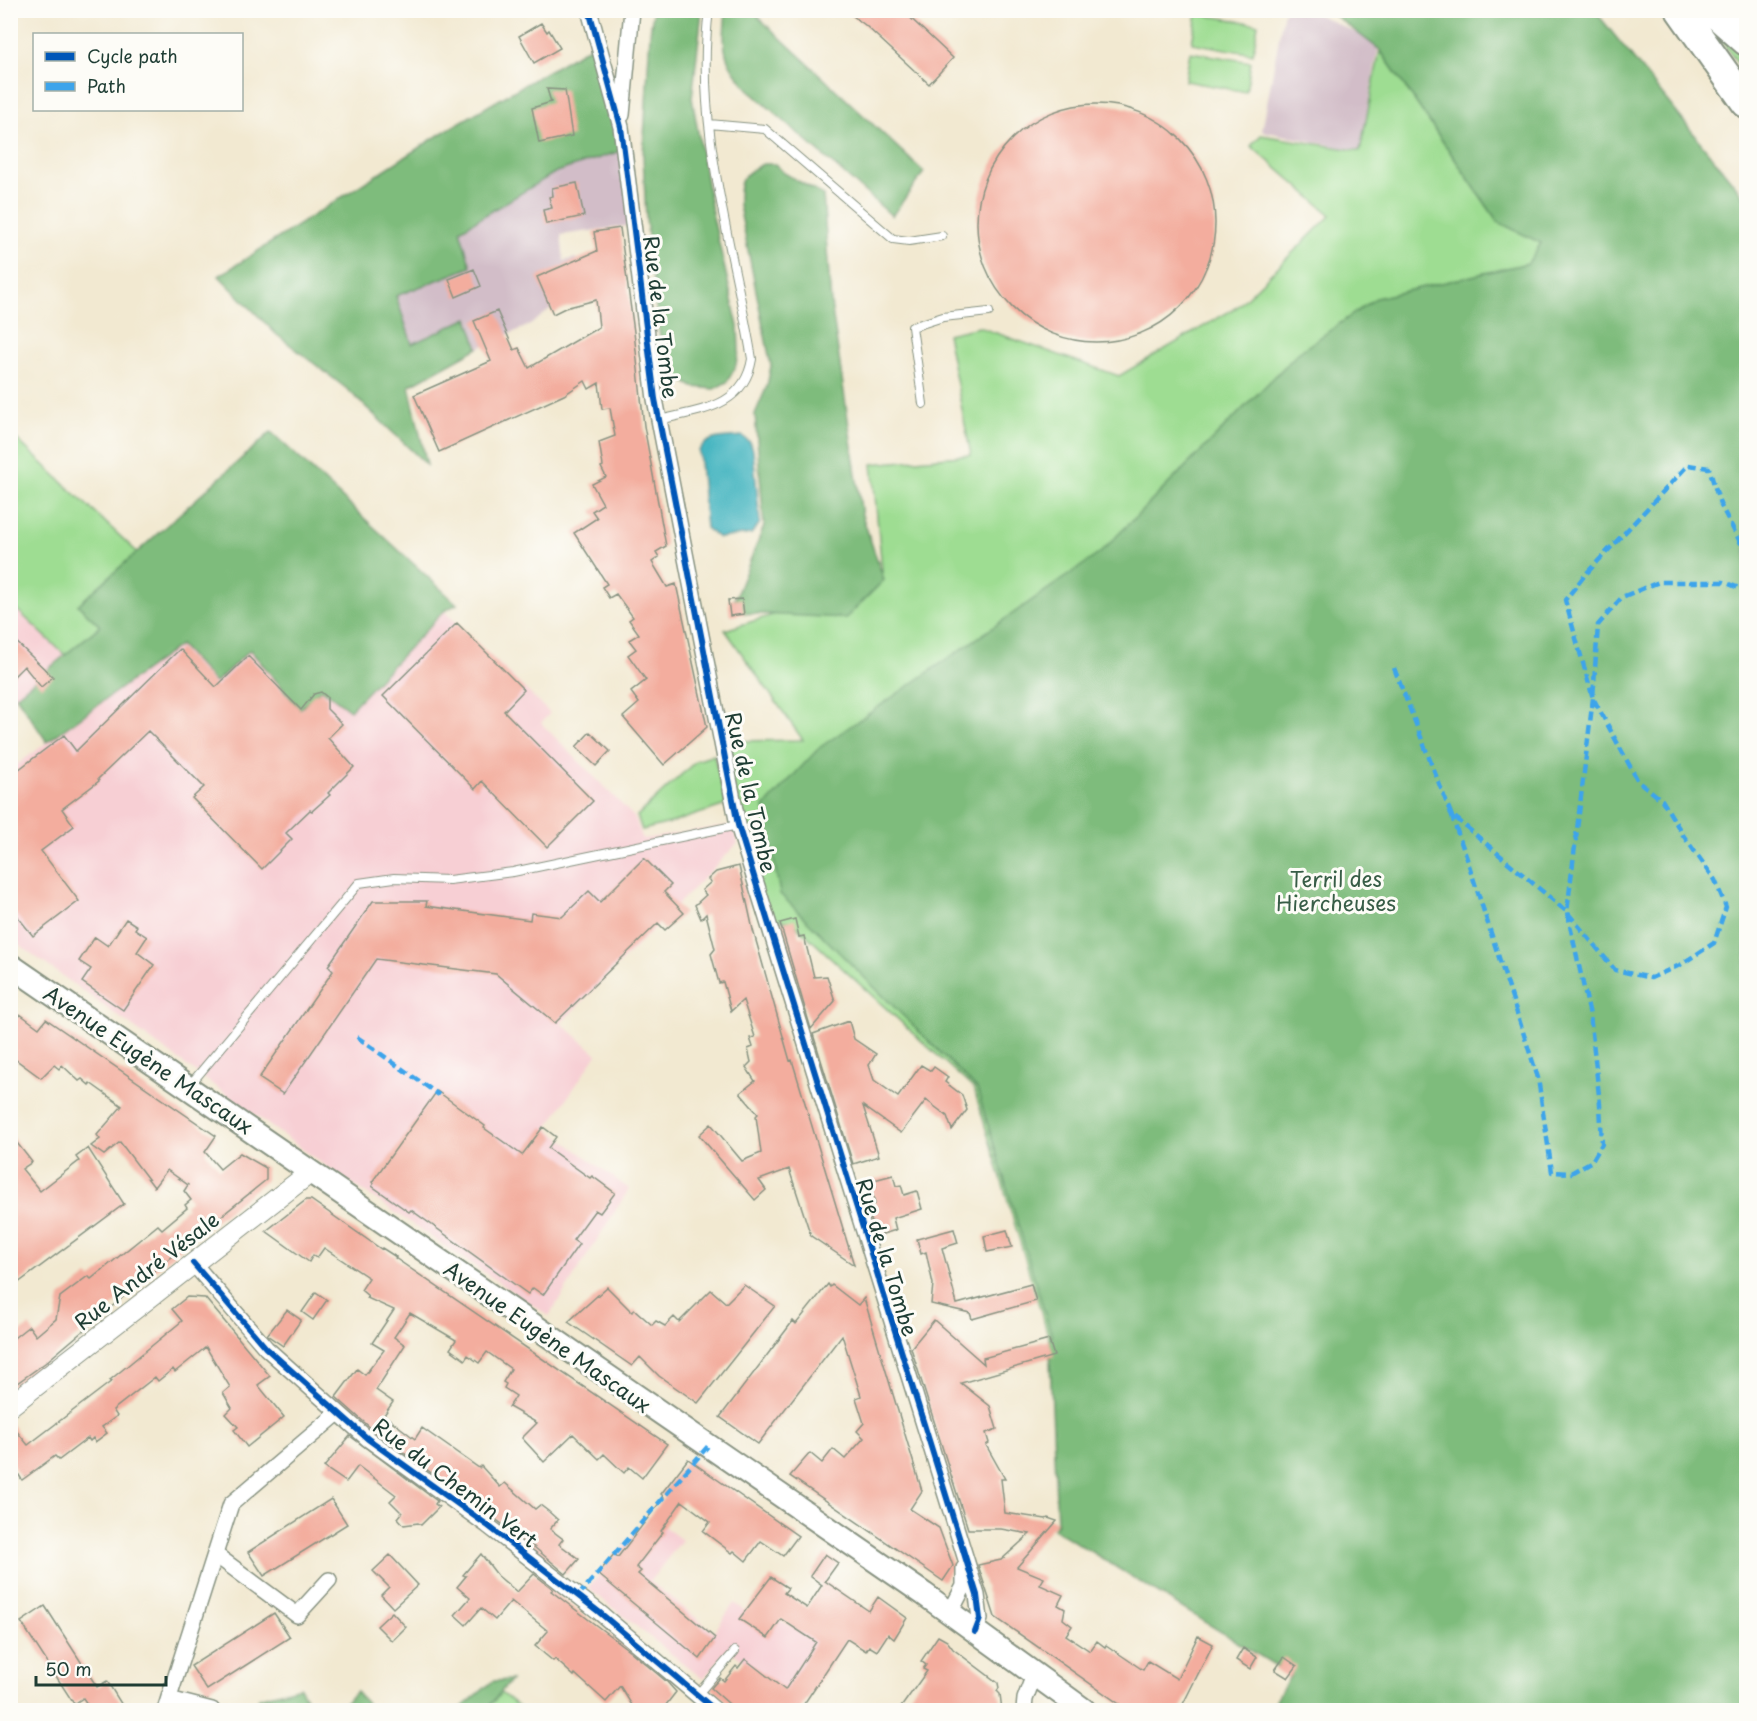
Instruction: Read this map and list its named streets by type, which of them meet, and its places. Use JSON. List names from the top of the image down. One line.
{"streets":{"main road":["Avenue Eugène Mascaux"],"street":["Rue de la Tombe","Rue André Vésale","Rue du Chemin Vert"]},"crossings":[["Rue de la Tombe","Avenue Eugène Mascaux"],["Avenue Eugène Mascaux","Rue André Vésale"],["Rue André Vésale","Rue du Chemin Vert"]],"parks":["Terril des Hiercheuses"],"legend":["Cycle path","Path"],"scale_bar":"50 m"}
